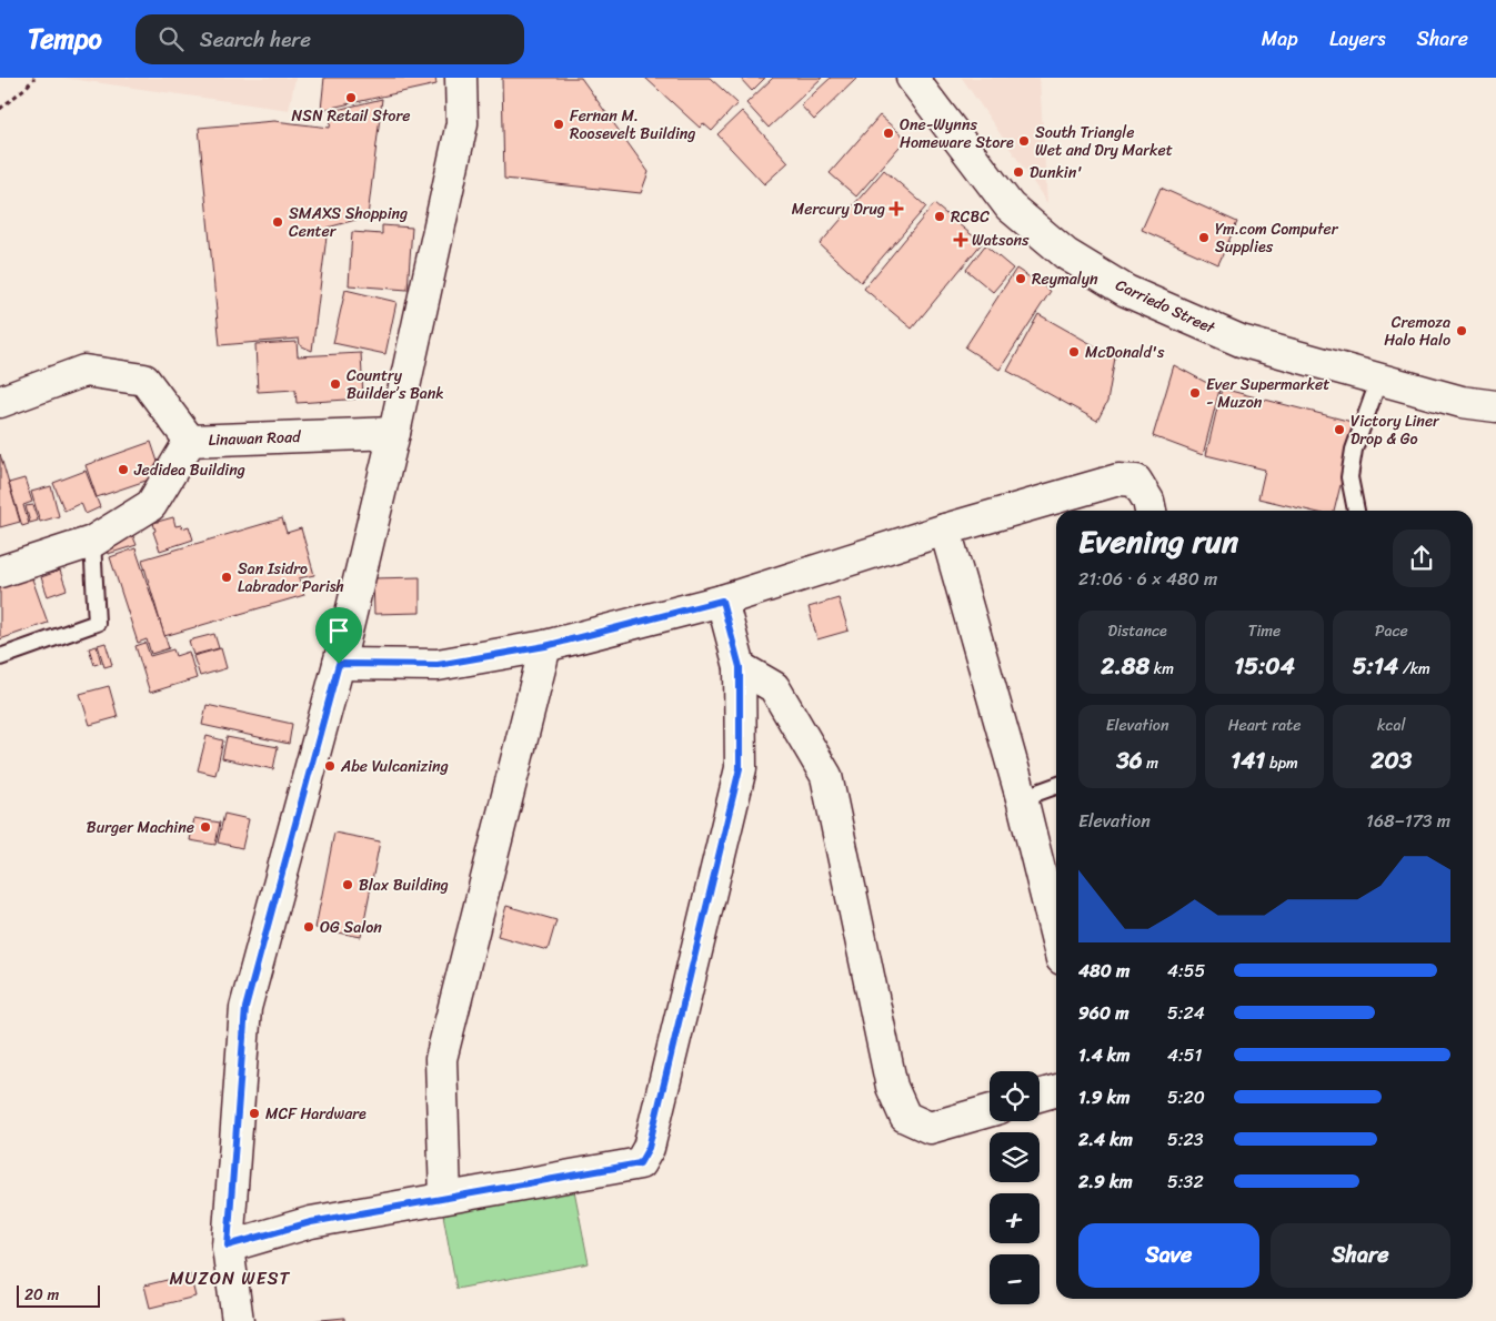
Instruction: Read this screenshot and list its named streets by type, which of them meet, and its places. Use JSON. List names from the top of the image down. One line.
{"streets":{"street":["Carriedo Street","Linawan Road"]},"districts":["MUZON WEST"],"places":{"other":["NSN Retail Store","Fernan M. Roosevelt Building","One-Wynns Homeware Store","South Triangle Wet and Dry Market","Dunkin'","RCBC","SMAXS Shopping Center","Ym.com Computer Supplies","Reymalyn","Cremoza Halo Halo","McDonald's","Country Builder’s Bank","Ever Supermarket - Muzon","Victory Liner Drop & Go","Jedidea Building","San Isidro Labrador Parish","Abe Vulcanizing","Burger Machine","Blax Building","OG Salon","MCF Hardware"],"health":["Mercury Drug","Watsons"]},"scale_bar":"20 m","page":{"header":"Tempo","search":"Search here","nav":["Map","Layers","Share"],"heading":["Evening run","21:06 · 6 × 480 m"],"stats":[["Distance","2.88 km"],["Time","15:04"],["Pace","5:14 /km"],["Elevation","36 m"],["Heart rate","141 bpm"],["kcal","203"]],"chart":["Elevation","168–173 m"],"list":[{"name":"480 m","note":"4:55"},{"name":"960 m","note":"5:24"},{"name":"1.4 km","note":"4:51"},{"name":"1.9 km","note":"5:20"},{"name":"2.4 km","note":"5:23"},{"name":"2.9 km","note":"5:32"}],"map_buttons":["+","−"],"buttons":["Save","Share"],"scale":"20 m"}}
